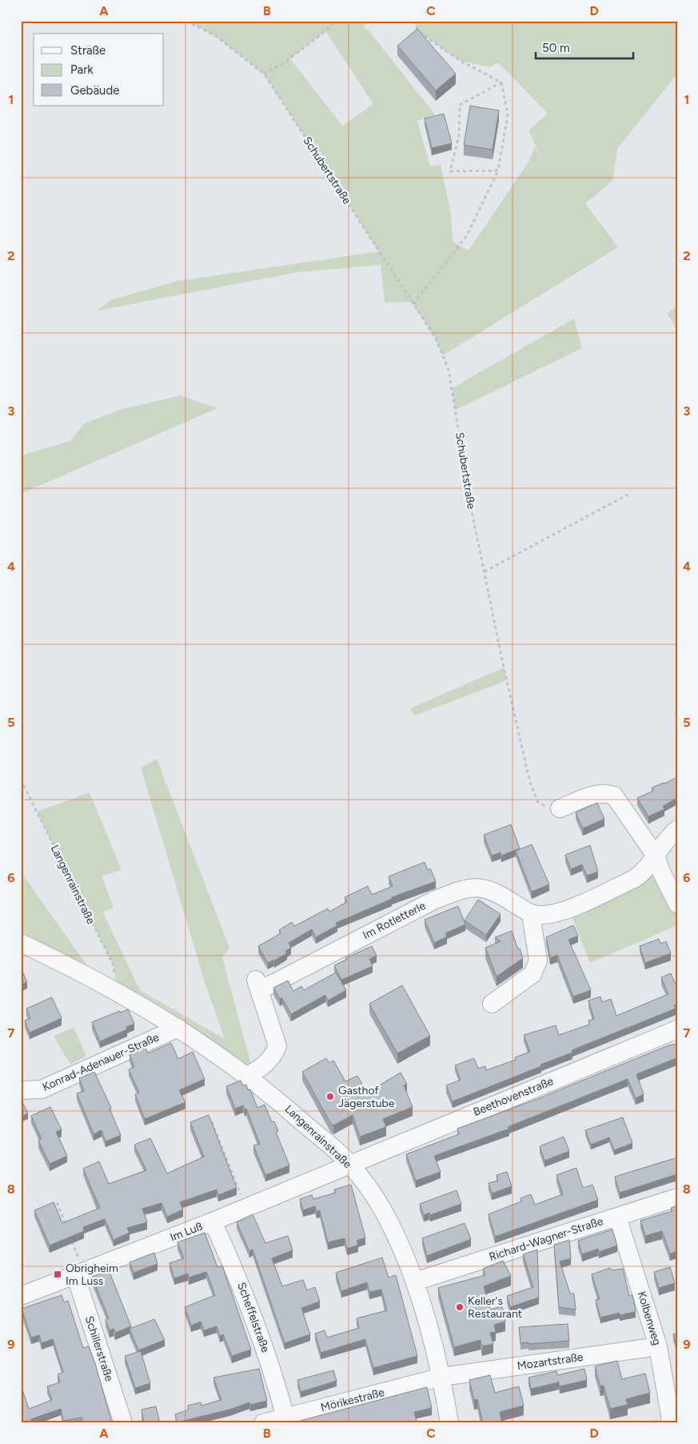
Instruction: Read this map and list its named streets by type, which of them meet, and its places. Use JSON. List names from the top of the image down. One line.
{"streets":{"street":["Langenrainstraße","Im Rotletterle","Konrad-Adenauer-Straße","Beethovenstraße","Im Luß","Richard-Wagner-Straße","Scheffelstraße","Kolbenweg","Schillerstraße","Mozartstraße","Mörikestraße"],"path":["Schubertstraße"]},"crossings":[["Langenrainstraße","Im Rotletterle"],["Langenrainstraße","Konrad-Adenauer-Straße"],["Langenrainstraße","Beethovenstraße"],["Langenrainstraße","Im Luß"],["Langenrainstraße","Richard-Wagner-Straße"],["Langenrainstraße","Mozartstraße"],["Langenrainstraße","Mörikestraße"],["Beethovenstraße","Im Luß"],["Im Luß","Scheffelstraße"],["Im Luß","Schillerstraße"],["Richard-Wagner-Straße","Kolbenweg"],["Scheffelstraße","Mörikestraße"],["Kolbenweg","Mozartstraße"],["Mozartstraße","Mörikestraße"]],"places":{"other":["Gasthof Jägerstube","Keller's Restaurant"],"transit":["Obrigheim Im Luss"]},"legend":["Straße","Park","Gebäude"],"scale_bar":"50 m","grid":{"columns":["A","B","C","D"],"rows":["1","2","3","4","5","6","7","8","9"]}}
